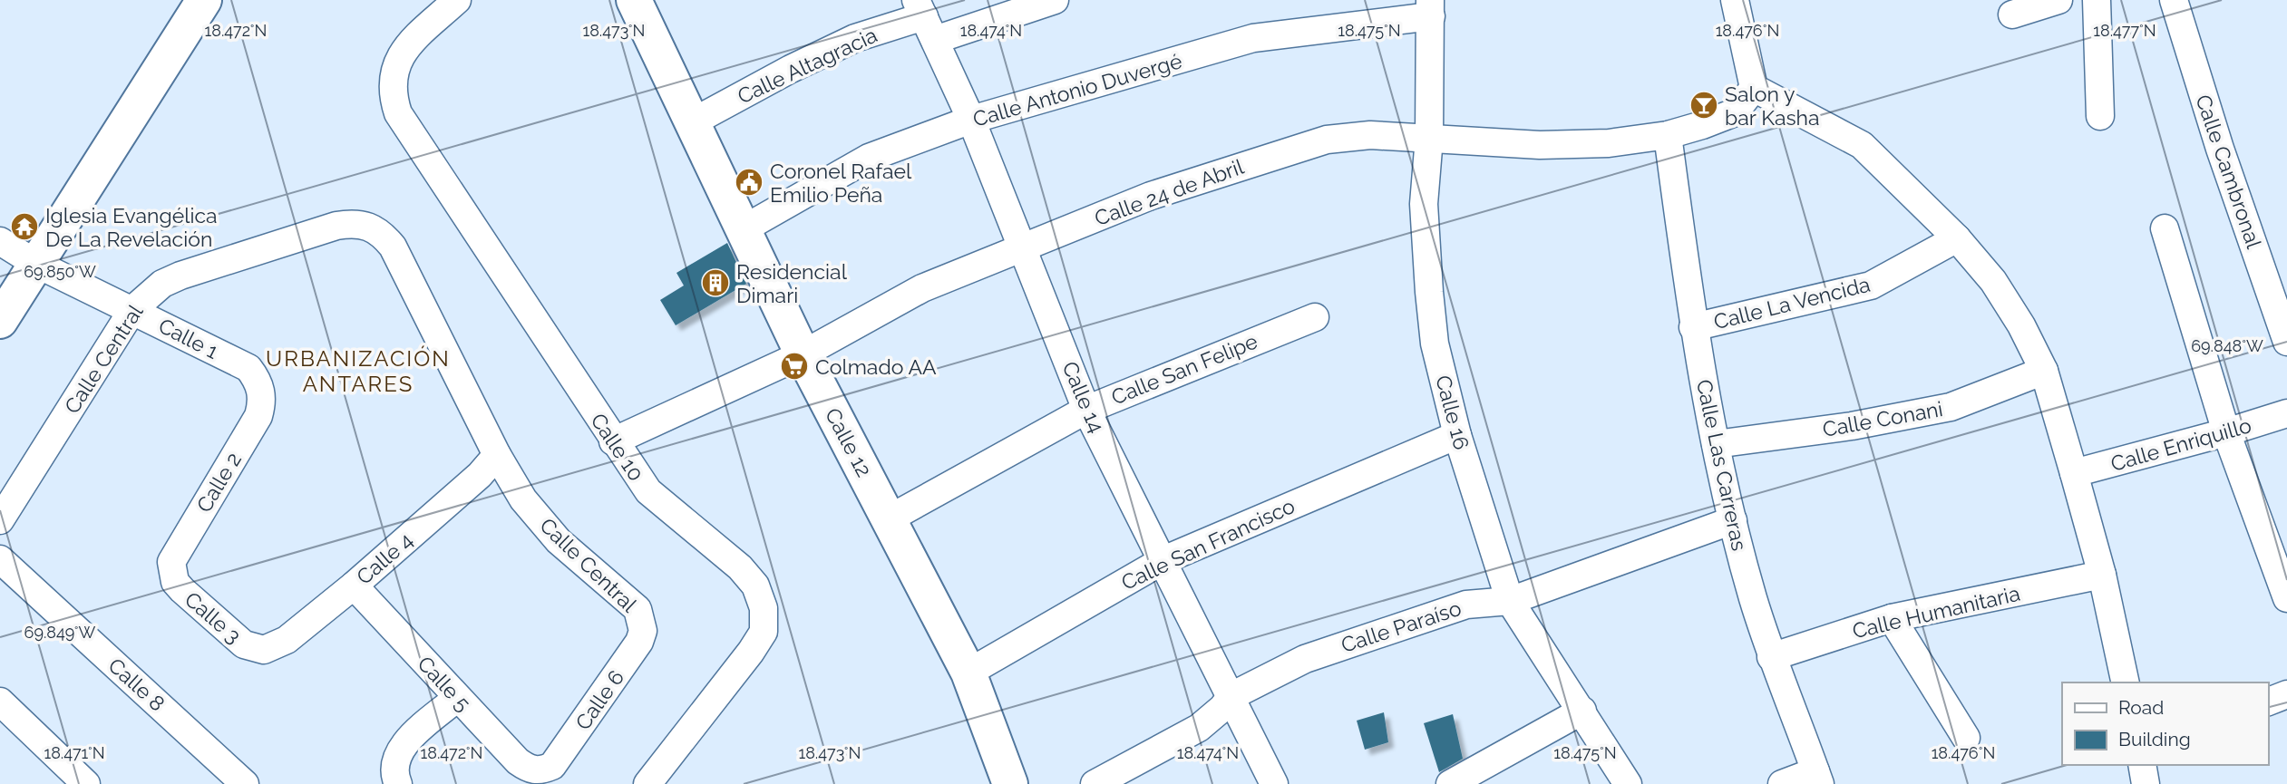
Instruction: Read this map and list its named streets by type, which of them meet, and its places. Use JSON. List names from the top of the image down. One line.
{"streets":{"main road":["Calle 12"],"street":["Calle Altagracia","Calle Antonio Duvergé","Calle Cambronal","Calle 24 de Abril","Calle La Vencida","Calle 1","Calle Central","Calle San Felipe","Calle 14","Calle 16","Calle Conani","Calle Enriquillo","Calle 10","Calle Las Carreras","Calle 2","Calle San Francisco","Calle 4","Calle Humanitaria","Calle 3","Calle Paraíso","Calle 5","Calle 8","Calle 6"]},"crossings":[["Calle Altagracia","Calle 14"],["Calle Altagracia","Calle 12"],["Calle Antonio Duvergé","Calle 14"],["Calle Antonio Duvergé","Calle 16"],["Calle Antonio Duvergé","Calle 12"],["Calle 24 de Abril","Calle 14"],["Calle 24 de Abril","Calle 16"],["Calle 24 de Abril","Calle 12"],["Calle 24 de Abril","Calle 10"],["Calle 24 de Abril","Calle Las Carreras"],["Calle La Vencida","Calle Las Carreras"],["Calle 1","Calle Central"],["Calle 1","Calle 2"],["Calle Central","Calle 4"],["Calle Central","Calle 6"],["Calle San Felipe","Calle 14"],["Calle San Felipe","Calle 12"],["Calle 14","Calle San Francisco"],["Calle 14","Calle Paraíso"],["Calle 16","Calle San Francisco"],["Calle 16","Calle Paraíso"],["Calle Conani","Calle Las Carreras"],["Calle 12","Calle San Francisco"],["Calle Las Carreras","Calle Humanitaria"],["Calle Las Carreras","Calle Paraíso"],["Calle 2","Calle 3"],["Calle 4","Calle 3"],["Calle 4","Calle 5"],["Calle 5","Calle 6"]],"districts":["URBANIZACIÓN ANTARES"],"places":{"bar":["Salon y bar Kasha"],"public building":["Coronel Rafael Emilio Peña"],"temple":["Iglesia Evangélica De La Revelación"],"building":["Residencial Dimari"],"supermarket":["Colmado AA"]},"legend":["Road","Building"],"coordinates":["18.472°N","18.473°N","18.474°N","18.475°N","18.476°N","18.477°N","69.850°W","69.848°W","69.849°W","18.471°N"]}
